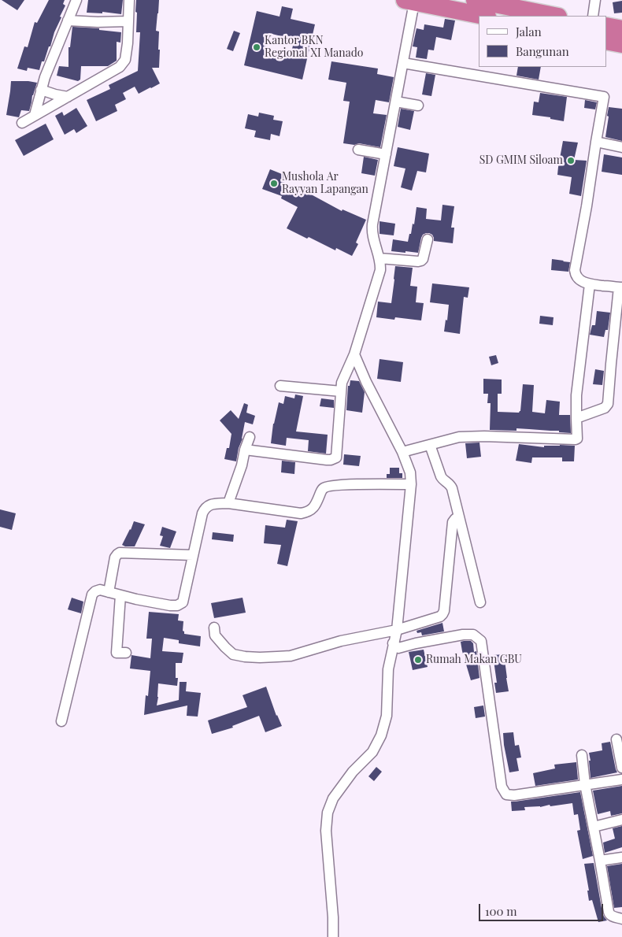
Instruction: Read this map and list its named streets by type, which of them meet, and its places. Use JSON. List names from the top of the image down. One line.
{"places":["Kantor BKN Regional XI Manado","SD GMIM Siloam","Mushola Ar Rayyan Lapangan","Rumah Makan GBU"],"legend":["Jalan","Bangunan"],"scale_bar":"100 m"}
